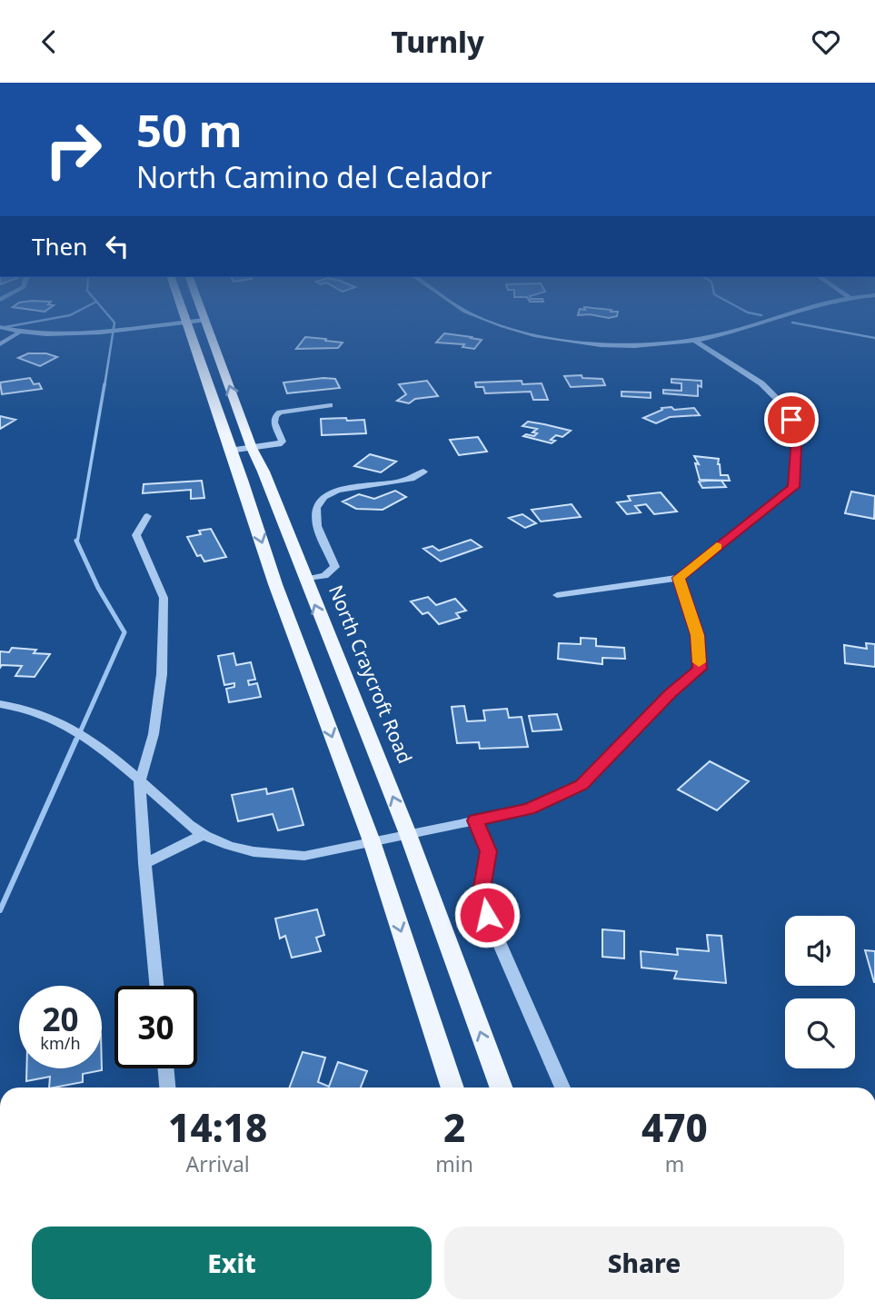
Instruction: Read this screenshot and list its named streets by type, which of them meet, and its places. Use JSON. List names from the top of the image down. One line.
{"streets":{"main road":["North Craycroft Road"]},"page":{"header":"Turnly","turn":["50 m","North Camino del Celador"],"then":"Then","speed":"20 km/h","limit":"30","eta":["14:18","Arrival","2","min","470","m"],"buttons":["Exit","Share"]}}
